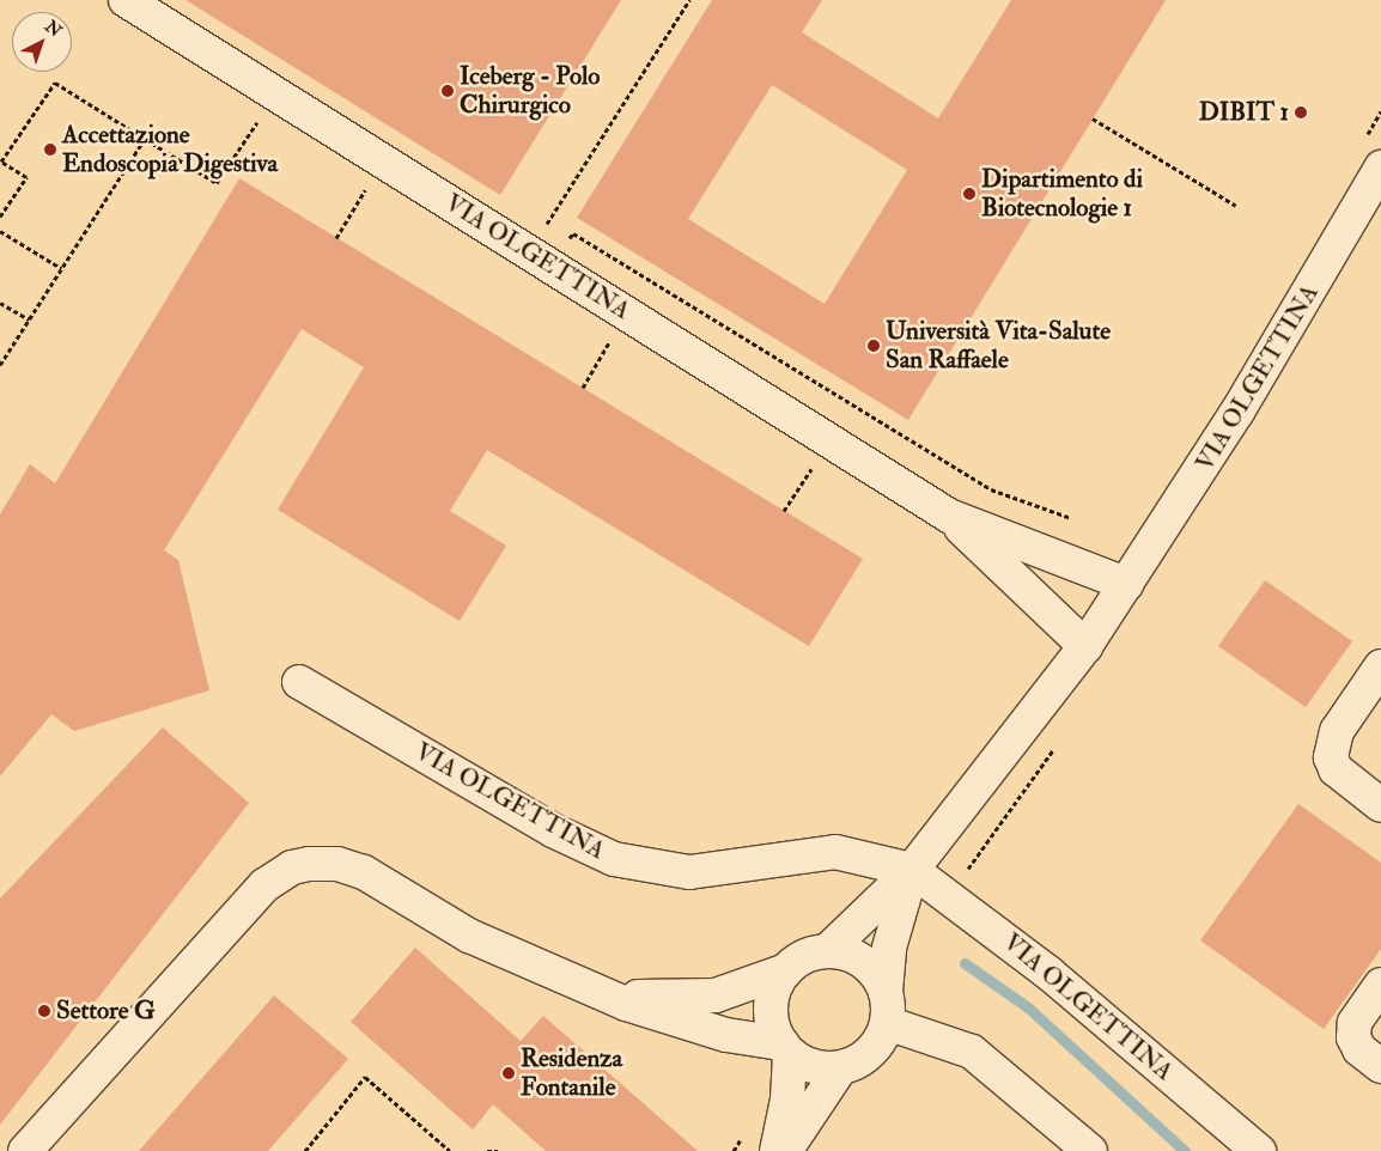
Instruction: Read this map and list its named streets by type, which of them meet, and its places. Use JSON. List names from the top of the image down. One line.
{"streets":{"street":["VIA OLGETTINA"]},"places":["Iceberg - Polo Chirurgico","DIBIT 1","Accettazione Endoscopia Digestiva","Dipartimento di Biotecnologie 1","Università Vita-Salute San Raffaele","Settore G","Residenza Fontanile"],"north":"top right"}
